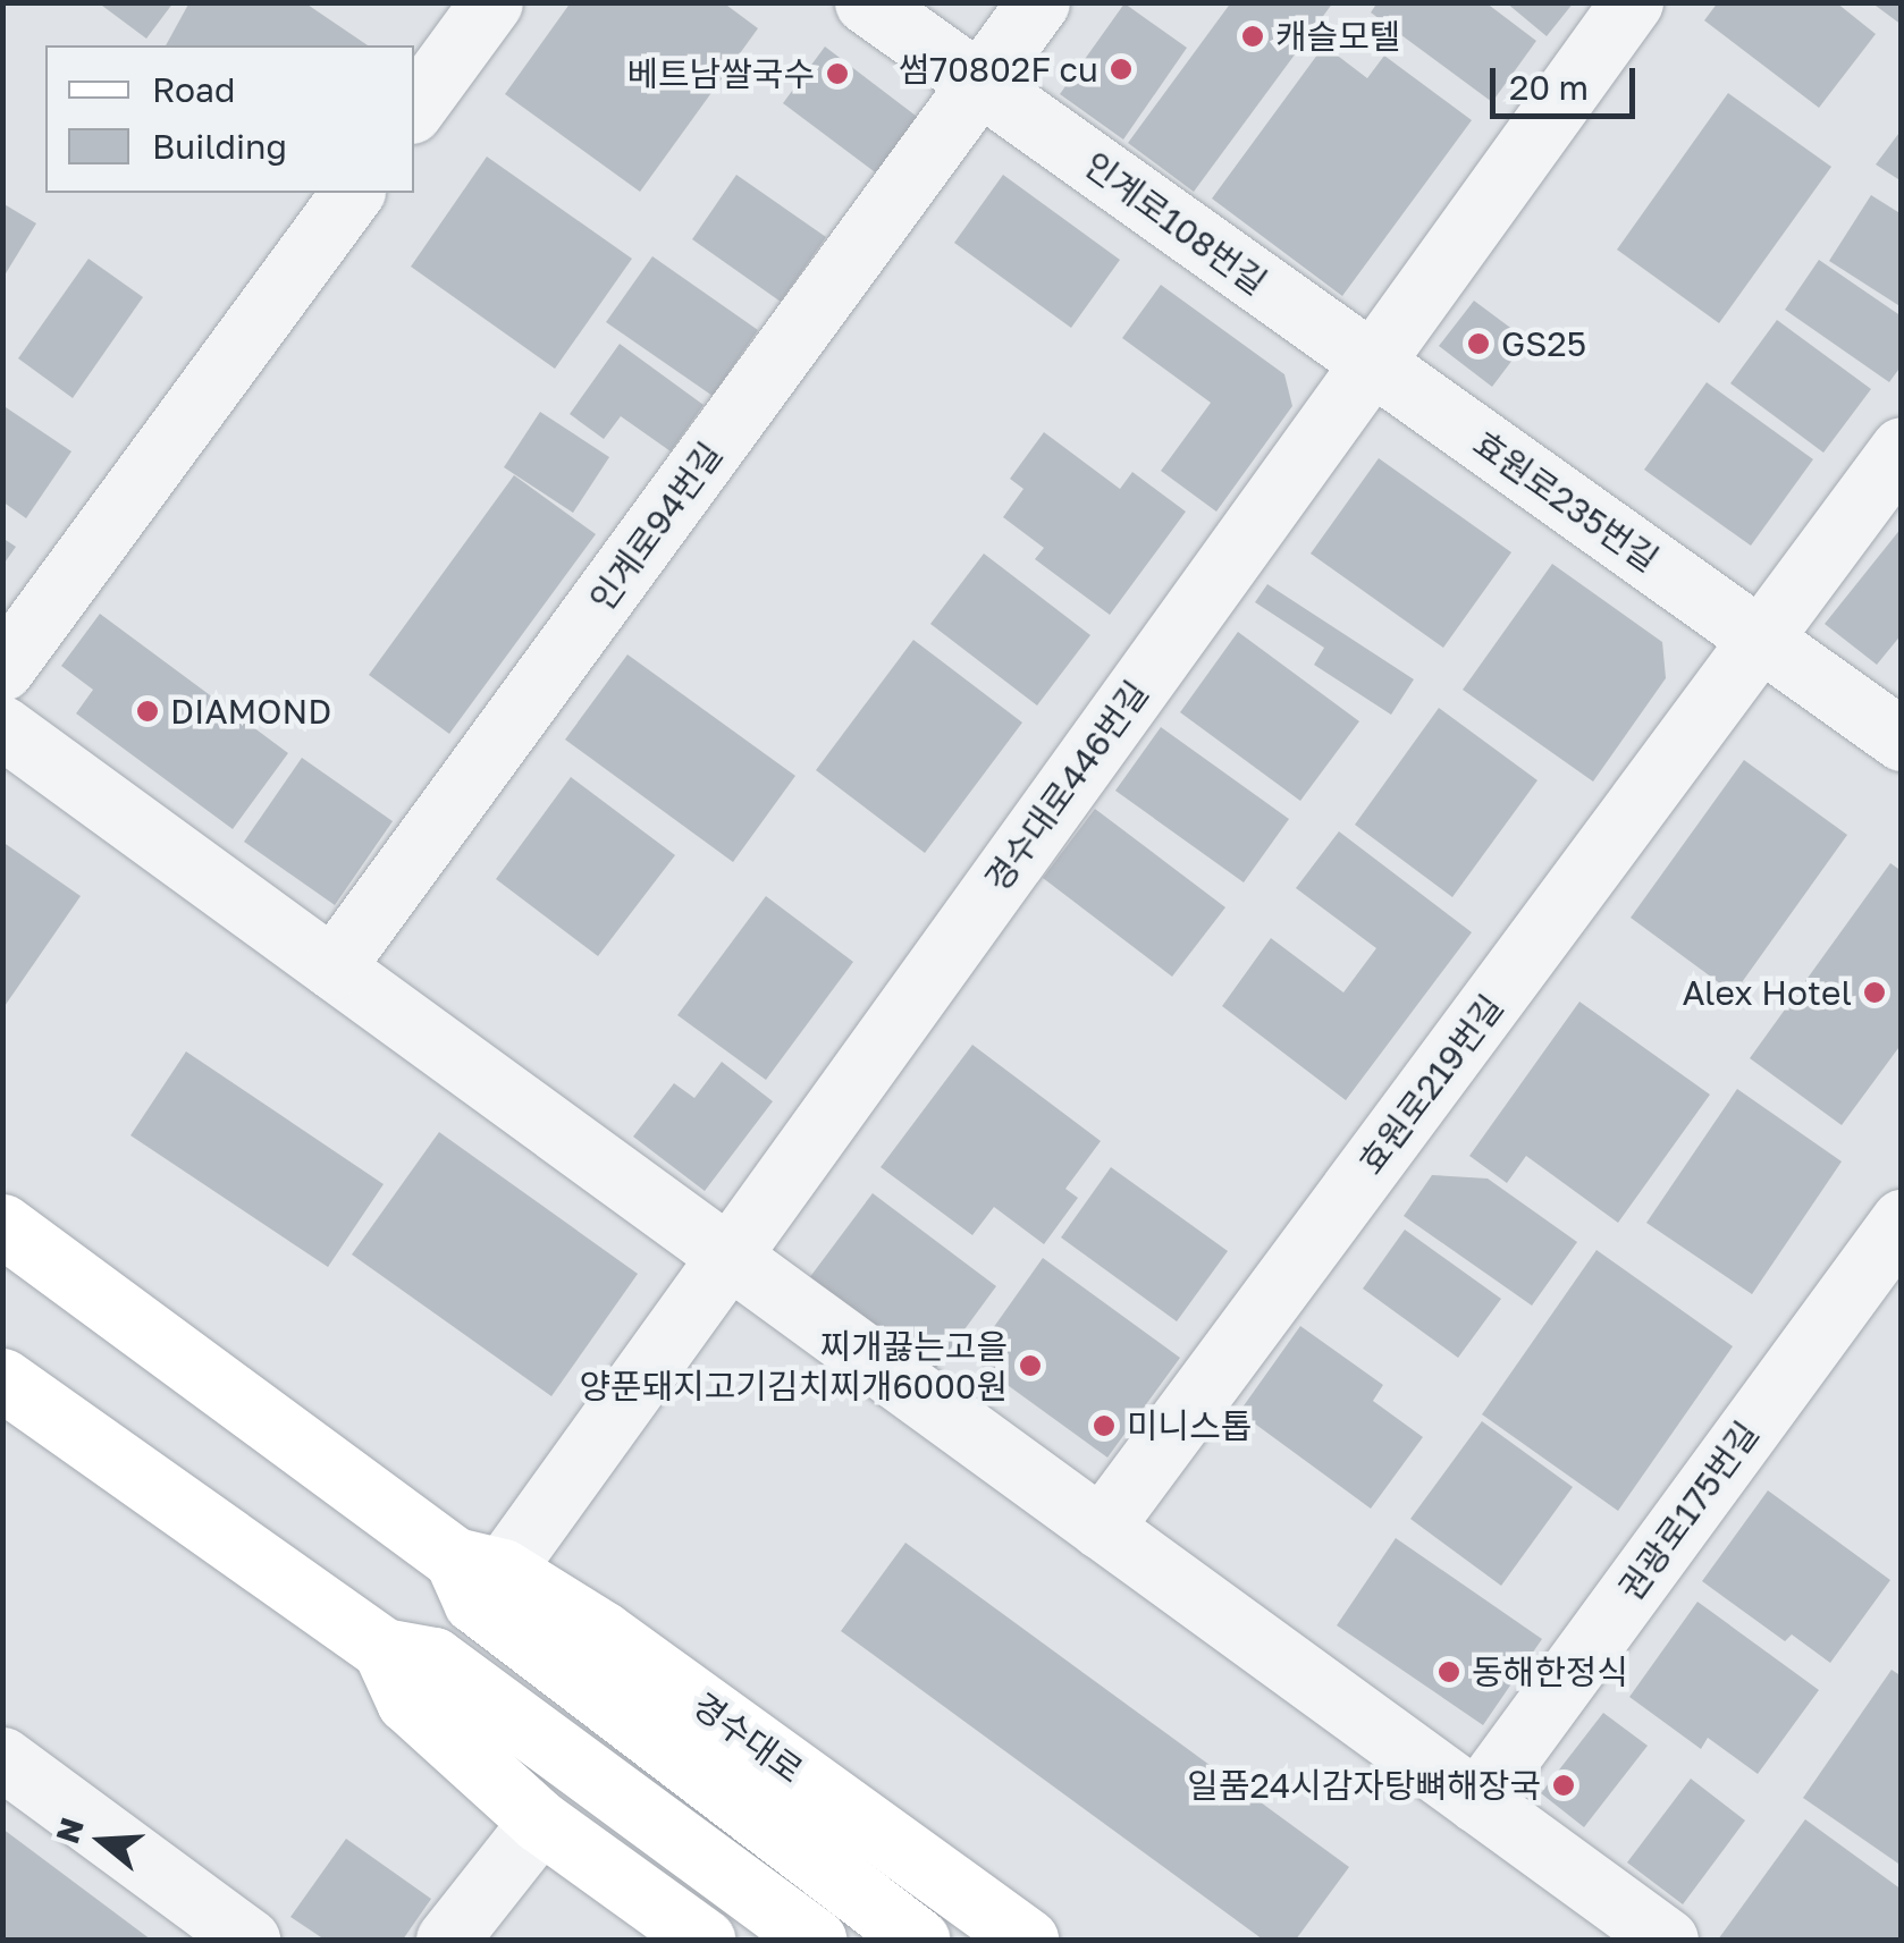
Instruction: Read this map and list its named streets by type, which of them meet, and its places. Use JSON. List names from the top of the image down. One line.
{"streets":{"main road":["경수대로"],"street":["인계로108번길","효원로235번길","인계로94번길","경수대로446번길","효원로219번길","권광로175번길"]},"crossings":[["인계로108번길","효원로235번길"],["인계로108번길","인계로94번길"],["인계로108번길","경수대로446번길"],["효원로235번길","경수대로446번길"],["효원로235번길","효원로219번길"],["경수대로446번길","경수대로"]],"places":["캐슬모텔","썸70802F cu","베트남쌀국수","GS25","DIAMOND","Alex Hotel","찌개끓는고을 양푼돼지고기김치찌개6000원","미니스톱","동해한정식","일품24시감자탕뼈해장국"],"legend":["Road","Building"],"scale_bar":"20 m","north":"left"}
